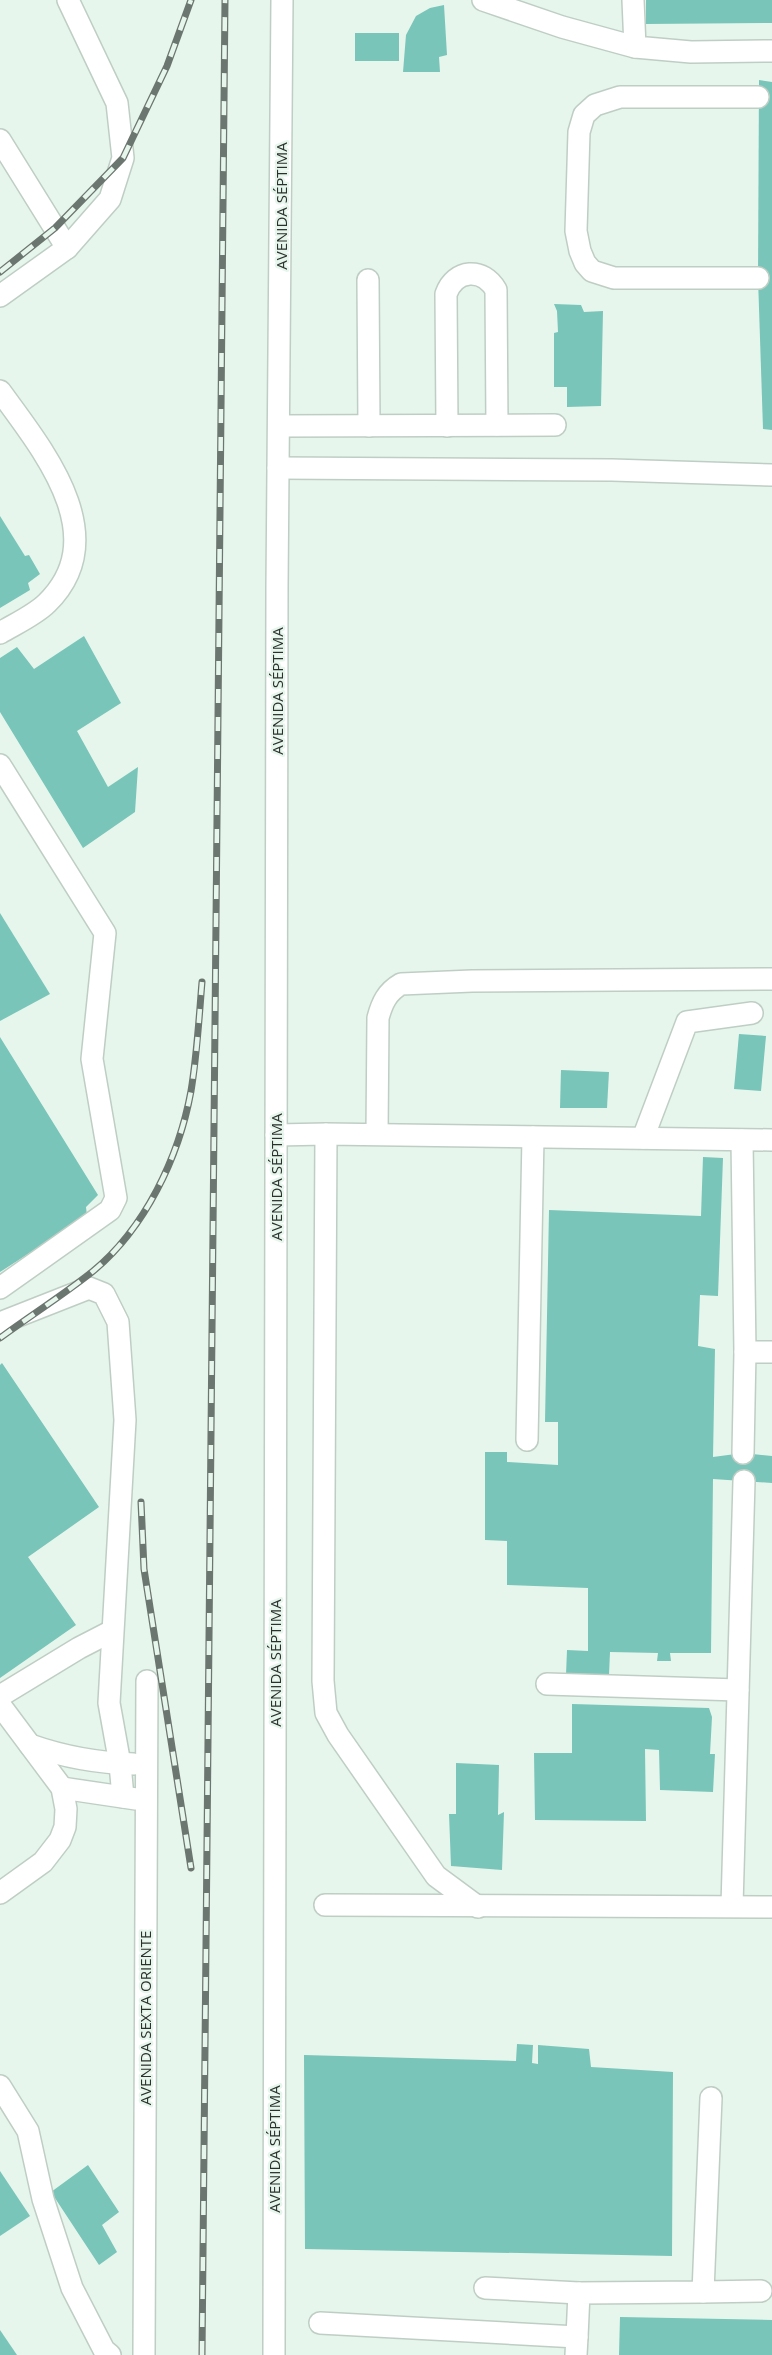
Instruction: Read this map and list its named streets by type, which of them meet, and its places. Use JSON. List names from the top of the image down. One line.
{"streets":{"street":["AVENIDA SÉPTIMA","AVENIDA SEXTA ORIENTE"]}}
